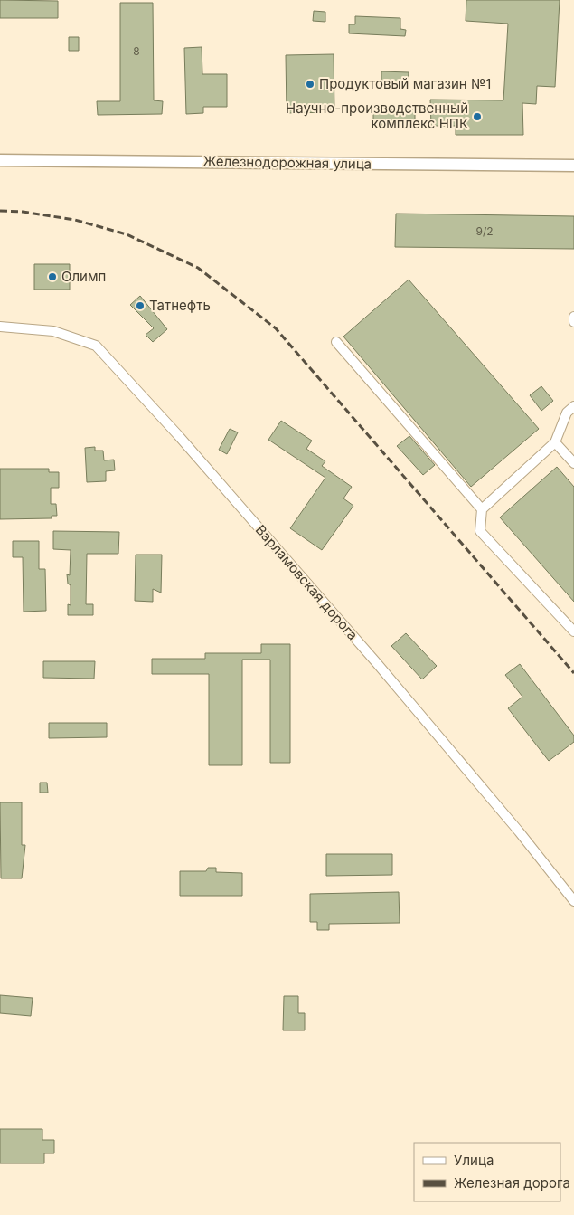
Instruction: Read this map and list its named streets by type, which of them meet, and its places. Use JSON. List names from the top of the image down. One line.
{"streets":{"main road":["Железнодорожная улица"],"street":["Варламовская дорога"]},"places":["Продуктовый магазин №1","Научно-производственный комплекс НПК","Олимп","Татнефть"],"house_numbers":["8","9/2"],"legend":["Улица","Железная дорога"]}
